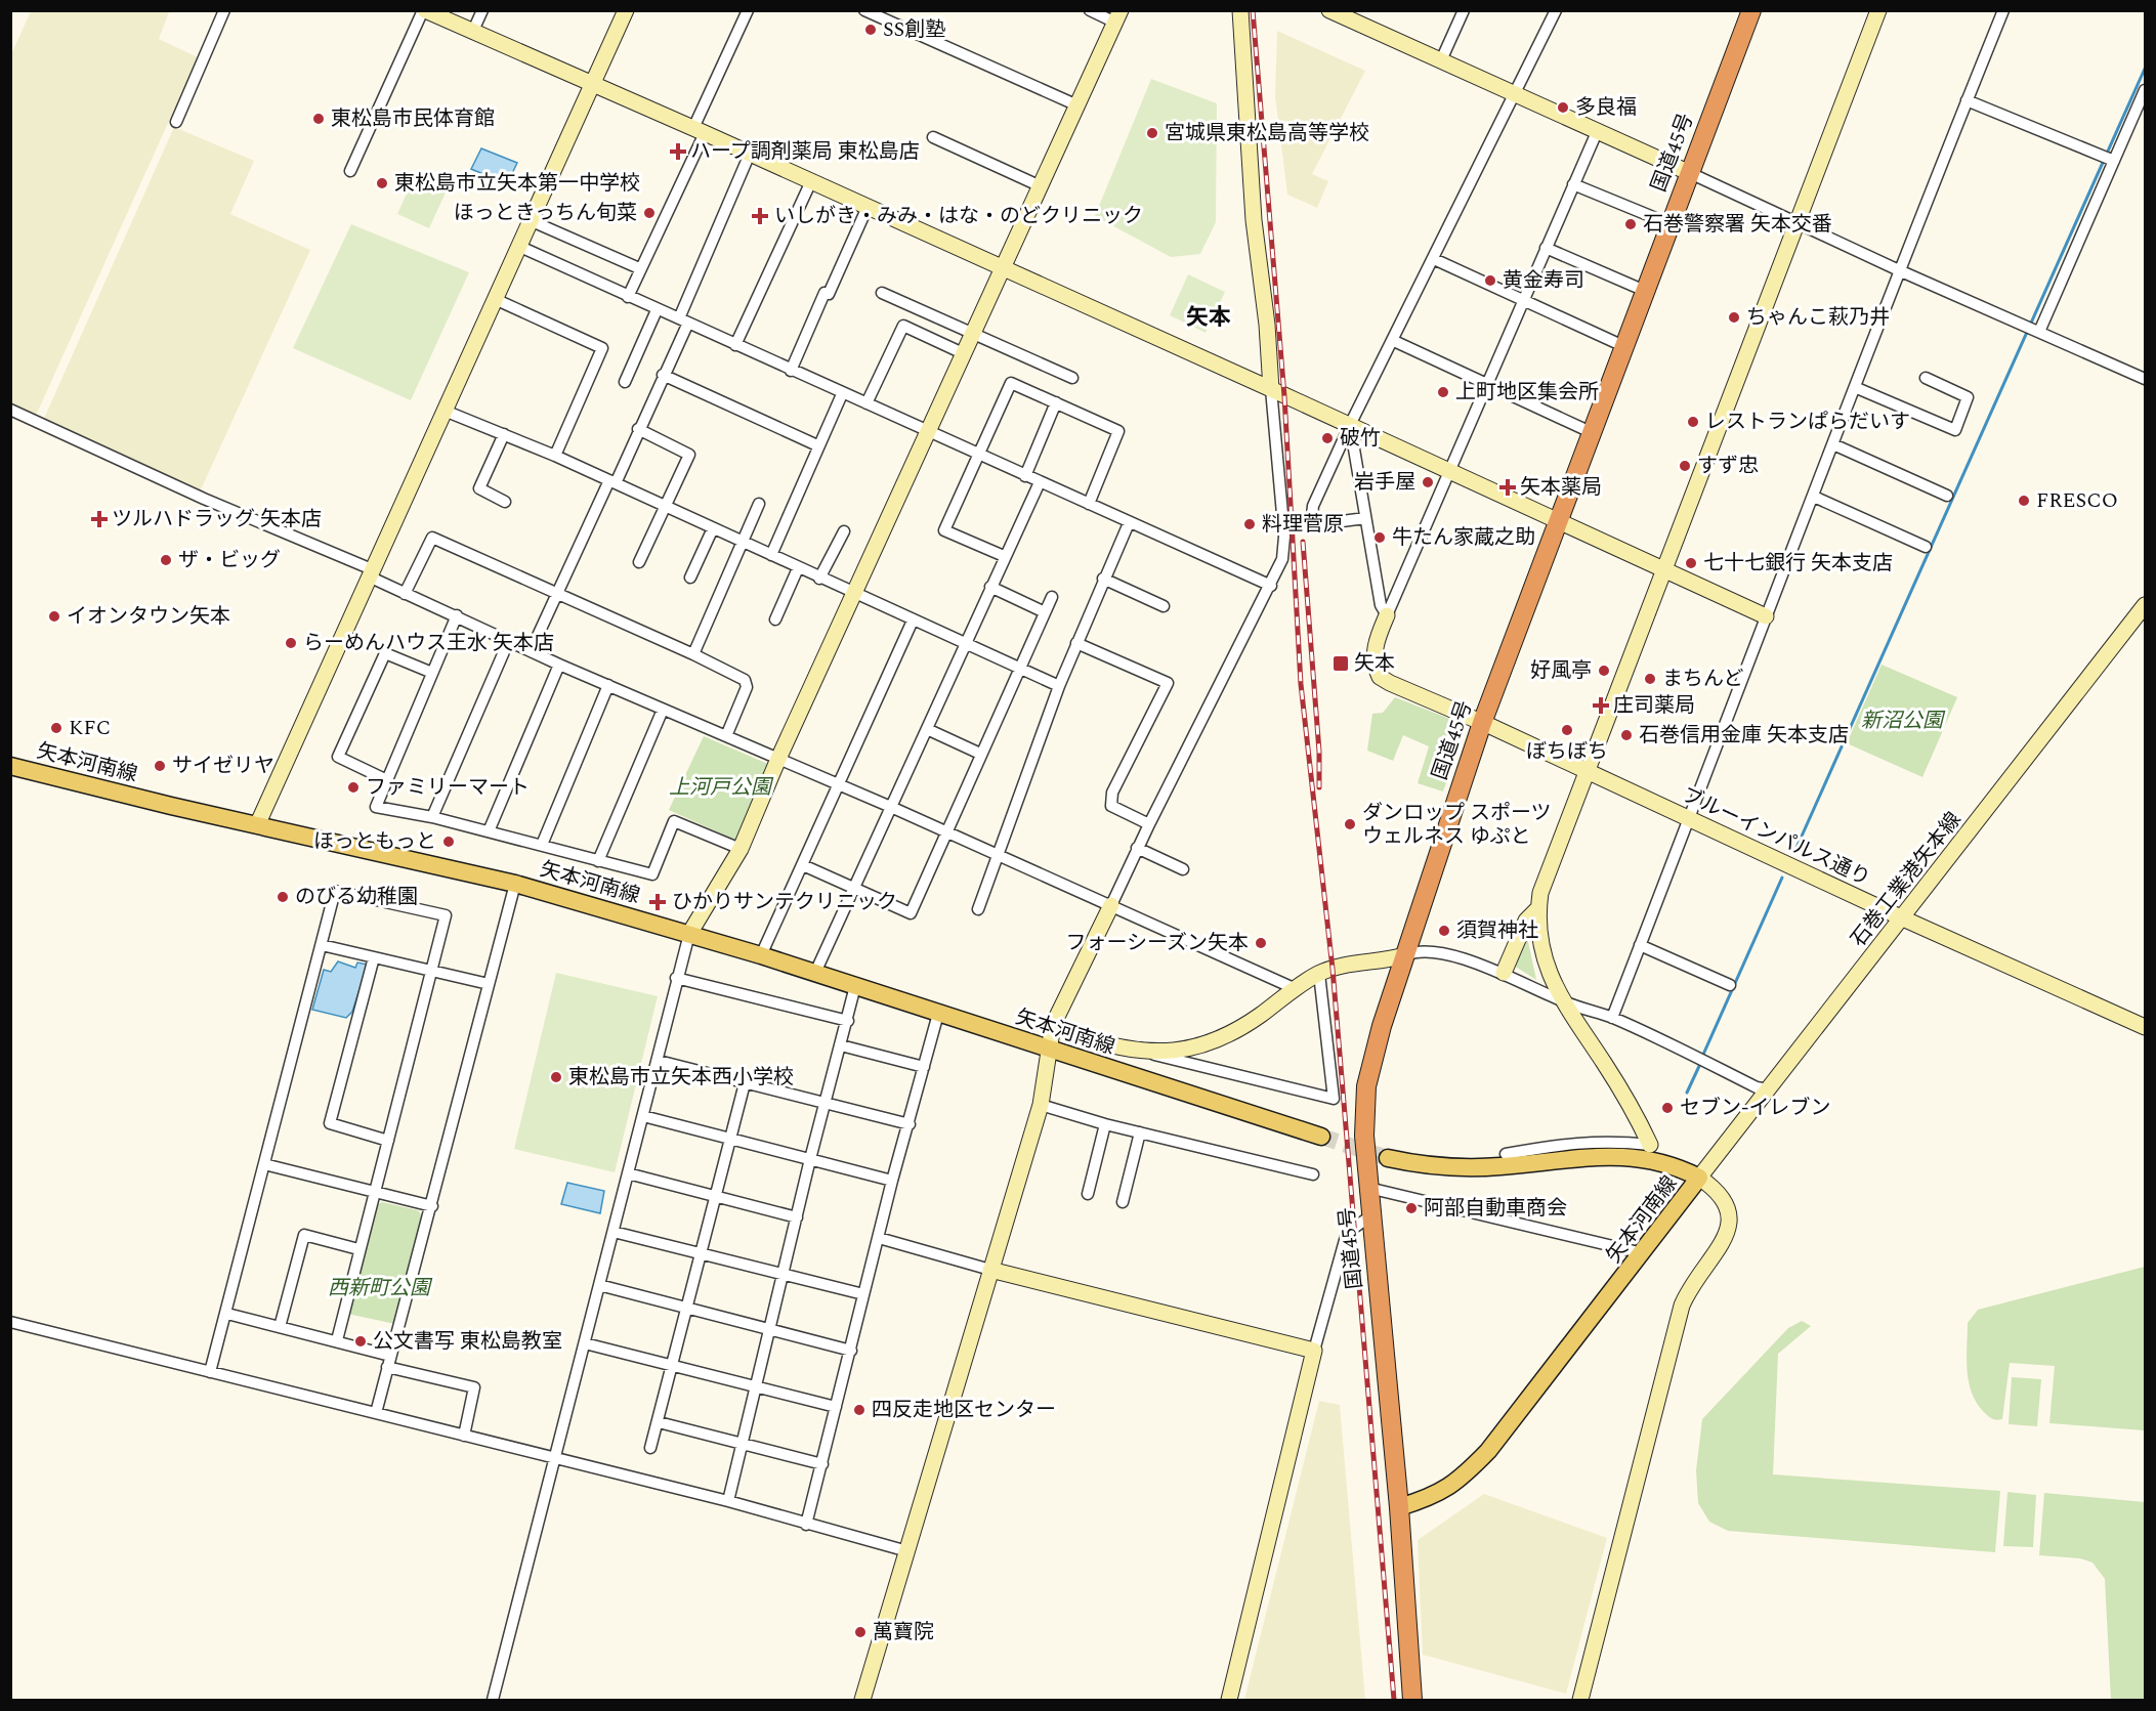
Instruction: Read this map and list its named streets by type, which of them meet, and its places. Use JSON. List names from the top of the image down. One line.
{"streets":{"highway":["国道45号"],"main road":["矢本河南線"],"street":["ブルーインパルス通り","石巻工業港矢本線"]},"crossings":[["国道45号","矢本河南線"],["国道45号","ブルーインパルス通り"],["矢本河南線","石巻工業港矢本線"],["ブルーインパルス通り","石巻工業港矢本線"]],"districts":["矢本"],"parks":["新沼公園","上河戸公園","西新町公園"],"places":{"other":["SS創塾","多良福","東松島市民体育館","宮城県東松島高等学校","東松島市立矢本第一中学校","ほっときっちん旬菜","石巻警察署 矢本交番","黄金寿司","ちゃんこ萩乃井","上町地区集会所","レストランぱらだいす","破竹","すず忠","岩手屋","FRESCO","料理菅原","牛たん家蔵之助","ザ・ビッグ","七十七銀行 矢本支店","イオンタウン矢本","らーめんハウス王水 矢本店","好風亭","まちんど","KFC","ぼちぼち","石巻信用金庫 矢本支店","サイゼリヤ","ファミリーマート","ダンロップ スポーツ ウェルネス ゆぷと","ほっともっと","のびる幼稚園","須賀神社","フォーシーズン矢本","東松島市立矢本西小学校","セブン-イレブン","阿部自動車商会","公文書写 東松島教室","四反走地区センター","萬寶院"],"health":["ハープ調剤薬局 東松島店","いしがき・みみ・はな・のどクリニック","矢本薬局","ツルハドラッグ 矢本店","庄司薬局","ひかりサンテクリニック"],"transit":["矢本"]}}
